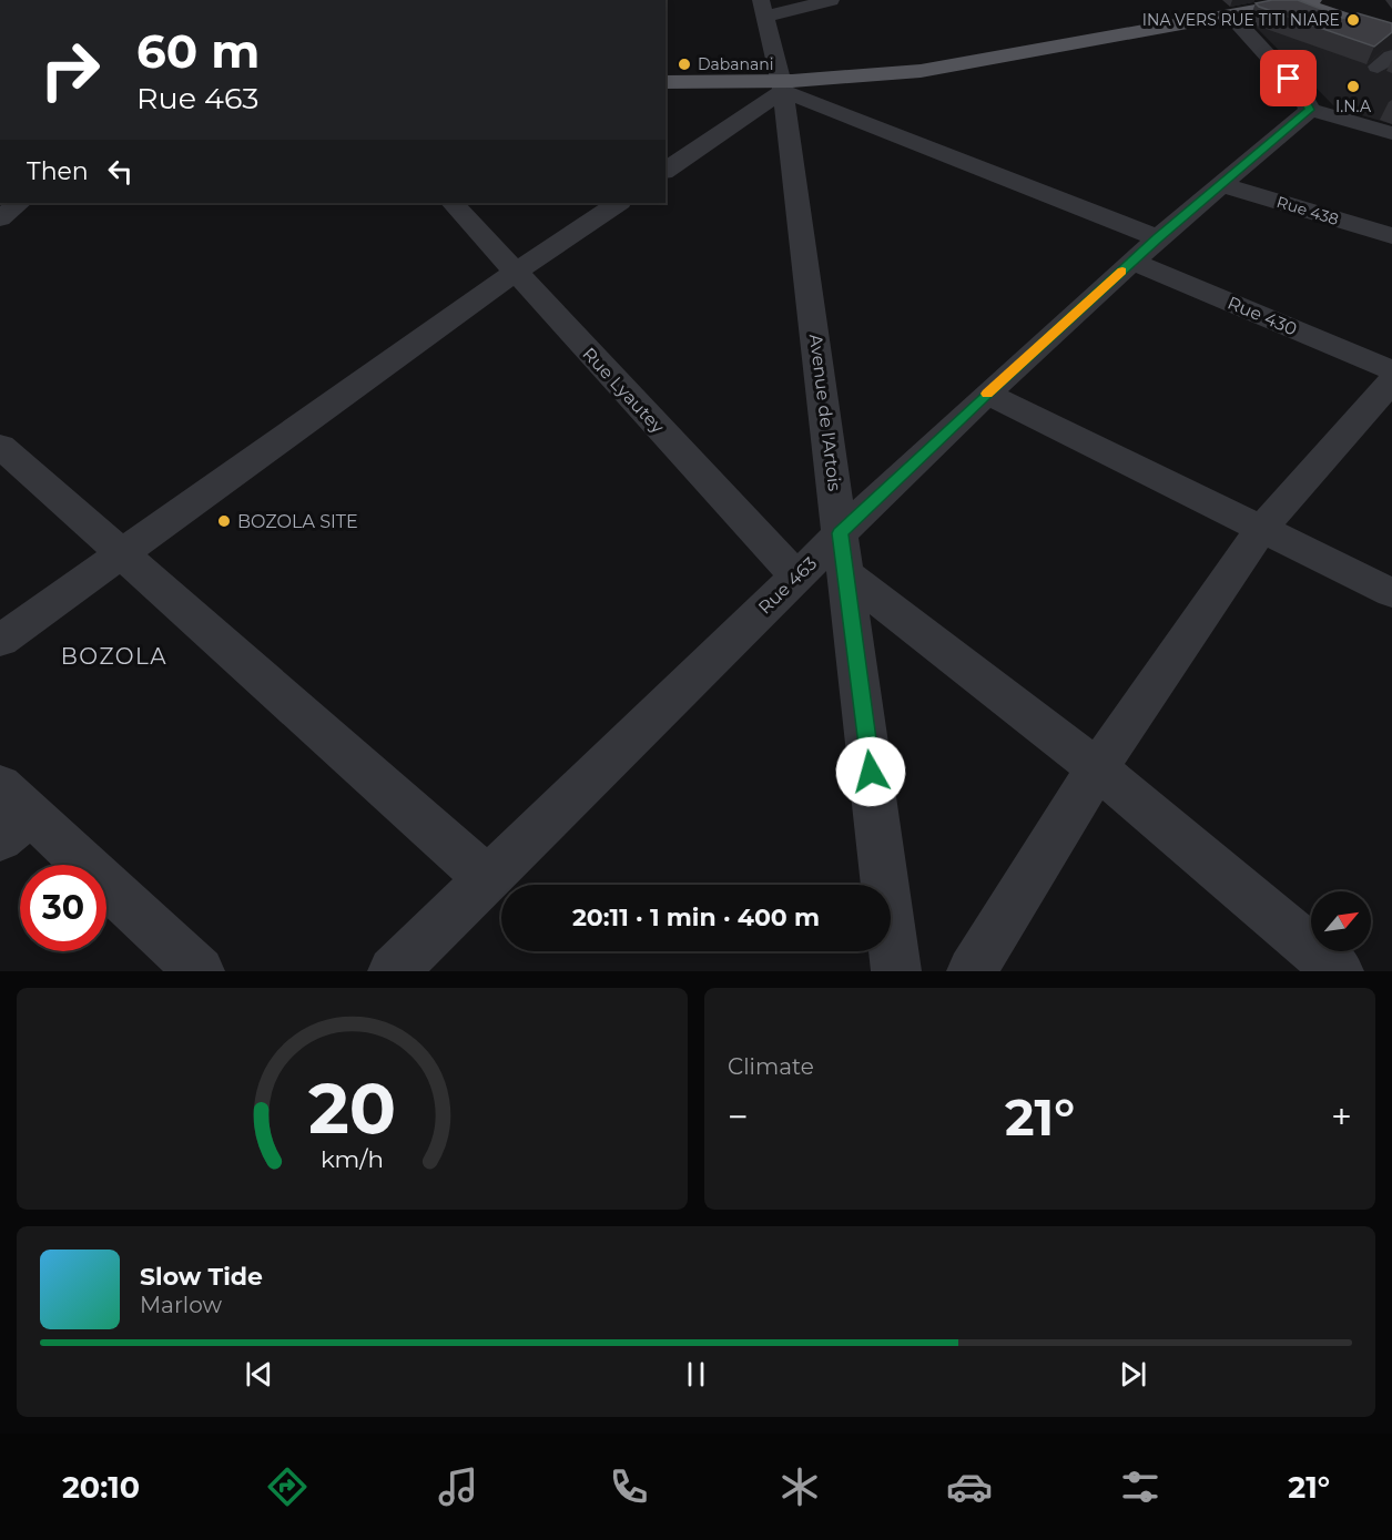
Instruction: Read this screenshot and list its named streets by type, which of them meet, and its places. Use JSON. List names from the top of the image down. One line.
{"streets":{"street":["Rue 438","Rue 430","Rue Lyautey","Avenue de l'Artois","Rue 463"]},"crossings":[["Rue 438","Rue 463"],["Rue 430","Rue 463"],["Rue Lyautey","Rue 463"],["Avenue de l'Artois","Rue 463"]],"districts":["BOZOLA"],"places":["INA VERS RUE TITI NIARE","Dabanani","I.N.A","BOZOLA SITE"],"north":"top right","page":{"turn":["60 m","Rue 463"],"then":"Then","limit":"30","trip":"20:11 · 1 min · 400 m","tile":"Climate","heat":["−","21°","+"],"song":["Slow Tide","Marlow"],"tabs":["20:10","21°"],"gauge":["20","km/h"]}}
